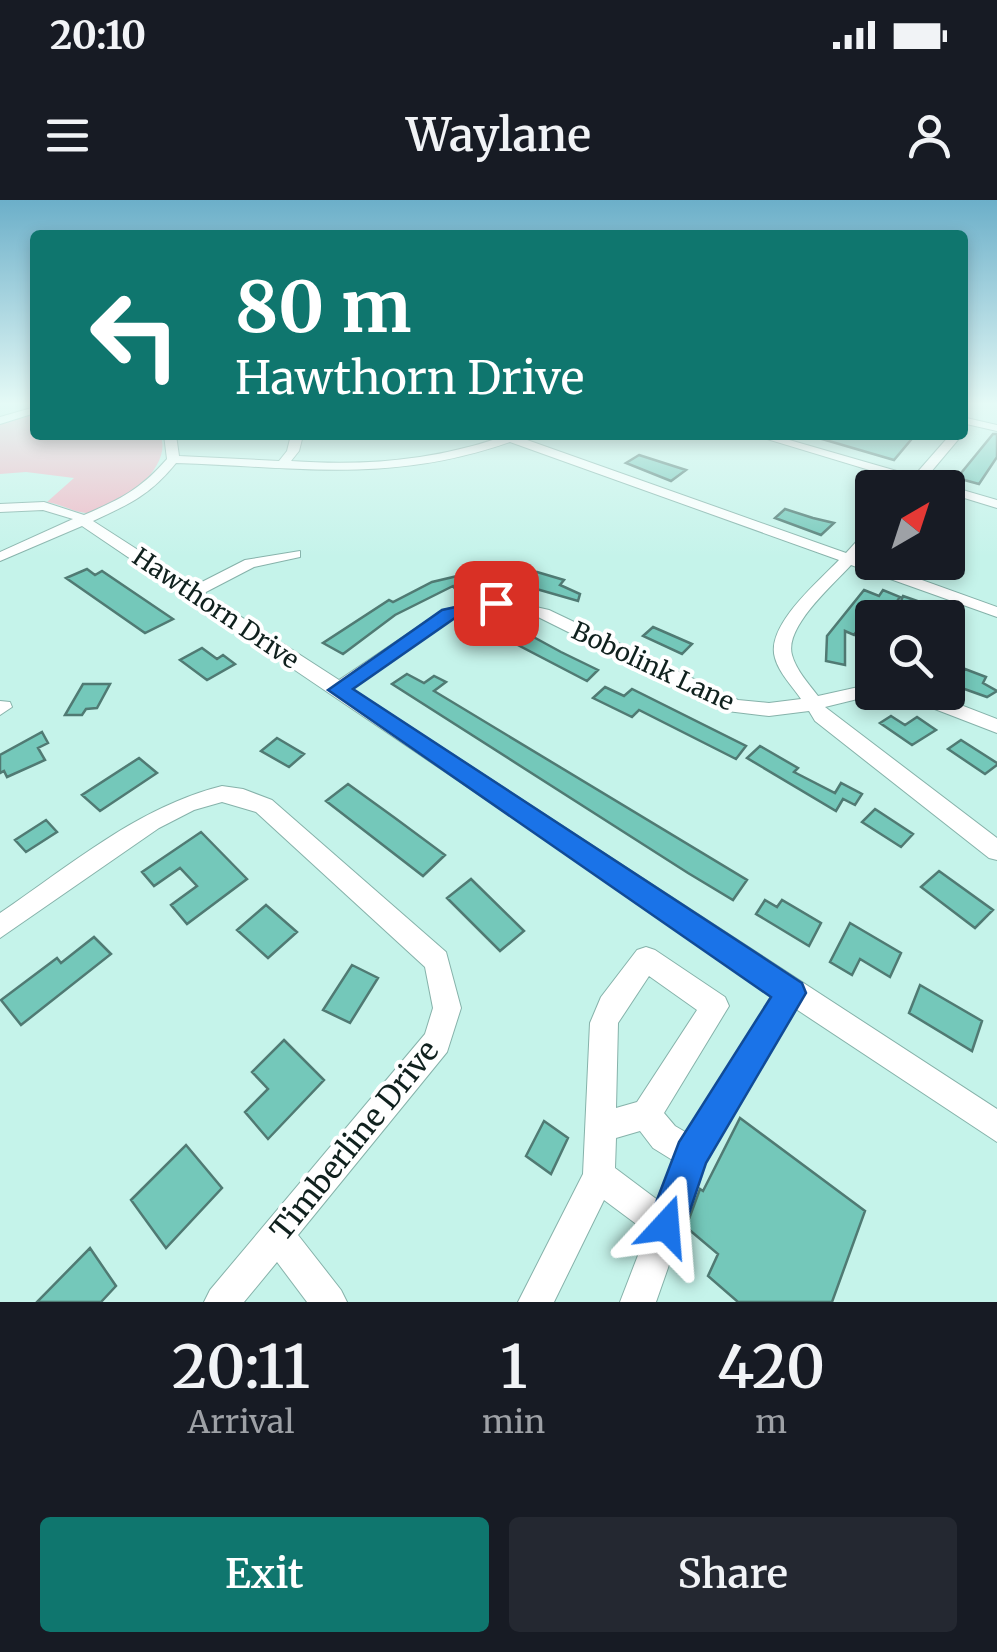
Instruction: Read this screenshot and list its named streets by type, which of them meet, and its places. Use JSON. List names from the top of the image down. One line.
{"streets":{"street":["Hawthorn Drive","Bobolink Lane","Timberline Drive"]},"crossings":[["Hawthorn Drive","Bobolink Lane"]],"north":"top right","page":{"status":"20:10","header":"Waylane","turn":["80 m","Hawthorn Drive"],"eta":["20:11","Arrival","1","min","420","m"],"buttons":["Exit","Share"]}}
